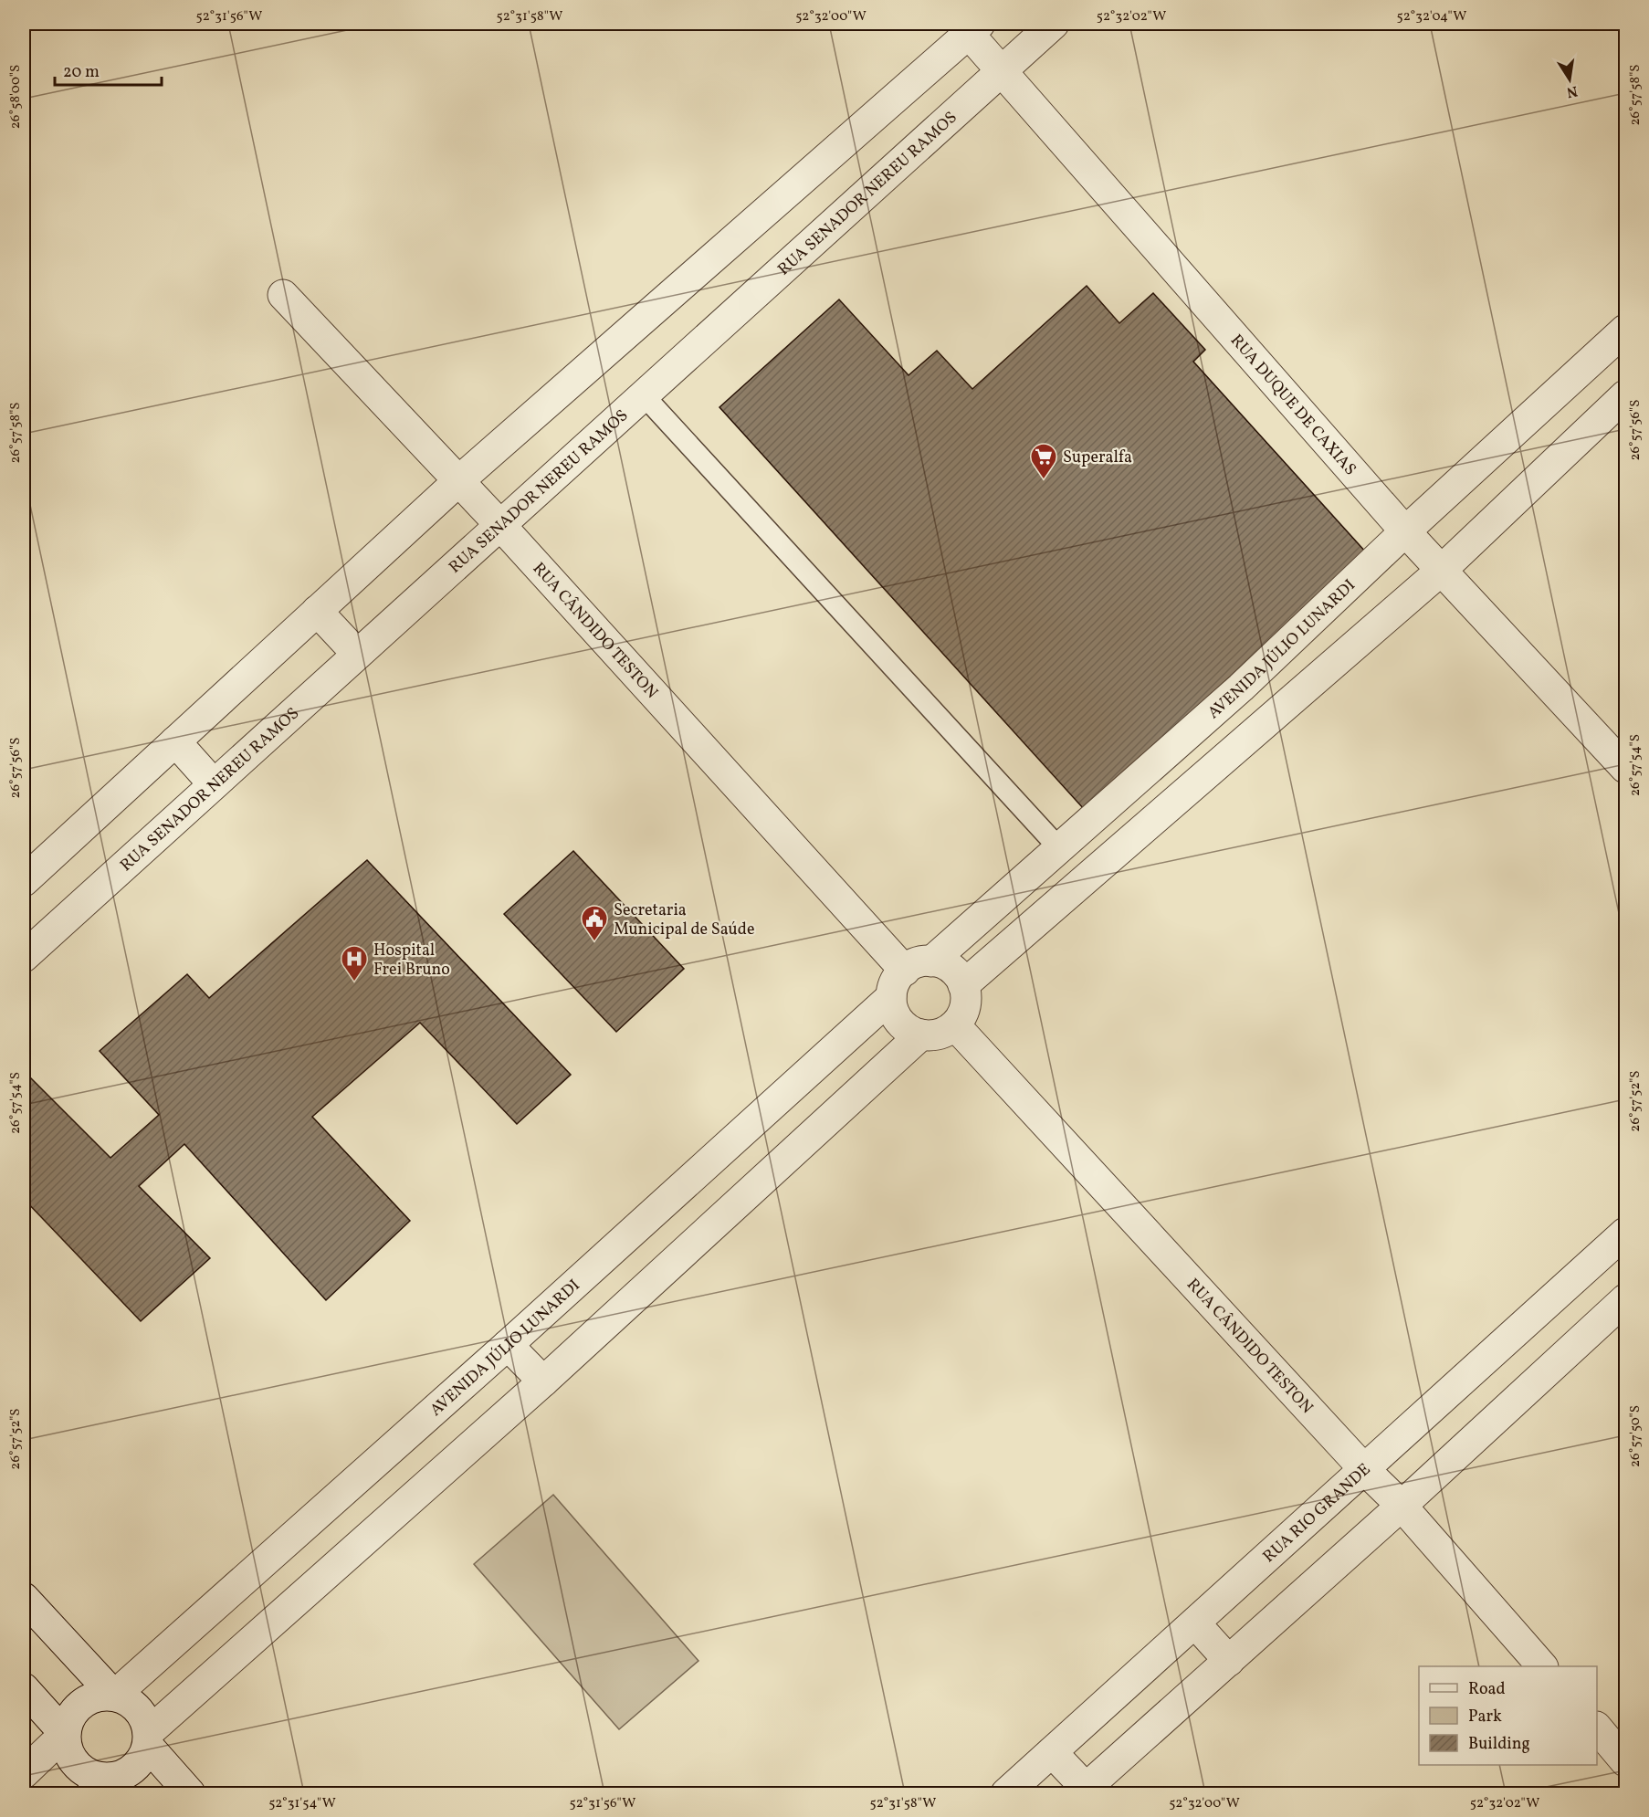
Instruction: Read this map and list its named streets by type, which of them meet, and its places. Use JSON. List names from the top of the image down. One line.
{"streets":{"street":["RUA SENADOR NEREU RAMOS","RUA DUQUE DE CAXIAS","RUA CÂNDIDO TESTON","AVENIDA JÚLIO LUNARDI","RUA RIO GRANDE"]},"crossings":[["RUA SENADOR NEREU RAMOS","RUA DUQUE DE CAXIAS"],["RUA SENADOR NEREU RAMOS","RUA CÂNDIDO TESTON"],["RUA DUQUE DE CAXIAS","AVENIDA JÚLIO LUNARDI"],["RUA CÂNDIDO TESTON","AVENIDA JÚLIO LUNARDI"],["RUA CÂNDIDO TESTON","RUA RIO GRANDE"]],"places":{"supermarket":["Superalfa"],"public building":["Secretaria Municipal de Saúde"],"hospital":["Hospital Frei Bruno"]},"legend":["Road","Park","Building"],"scale_bar":"20 m","north":"bottom","coordinates":["52°31'56\"W","52°31'58\"W","52°32'00\"W","52°32'02\"W","52°32'04\"W","26°57'58\"S","26°58'00\"S","26°57'56\"S","26°57'54\"S","26°57'52\"S","26°57'50\"S","52°31'54\"W"]}
